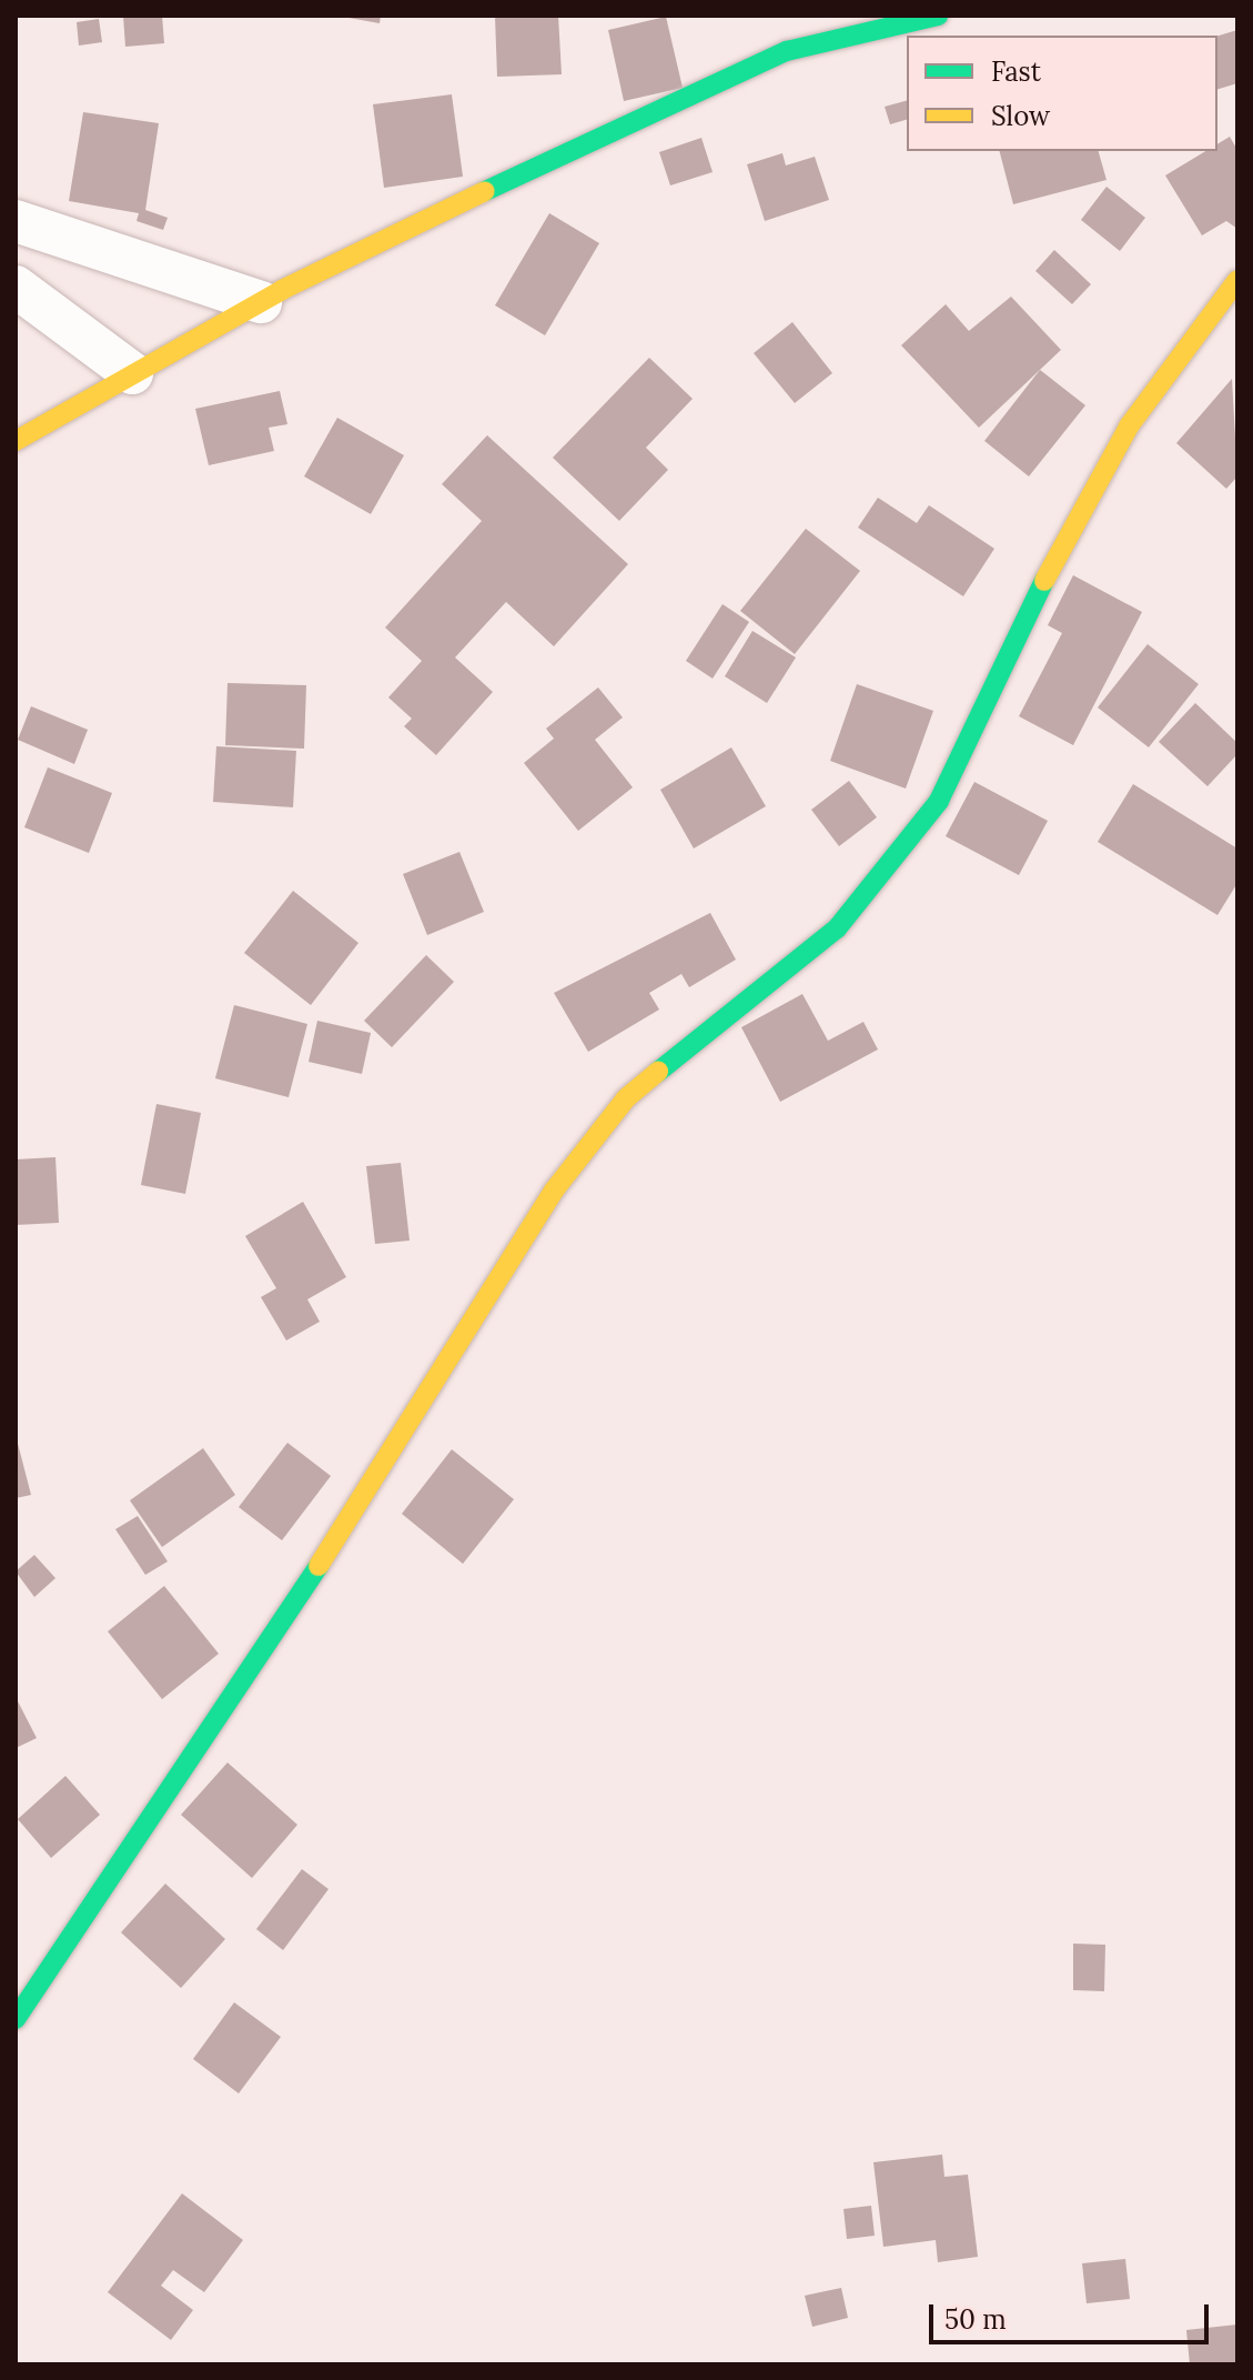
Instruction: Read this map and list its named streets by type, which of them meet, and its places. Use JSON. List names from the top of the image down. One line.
{"legend":["Fast","Slow"],"scale_bar":"50 m"}
